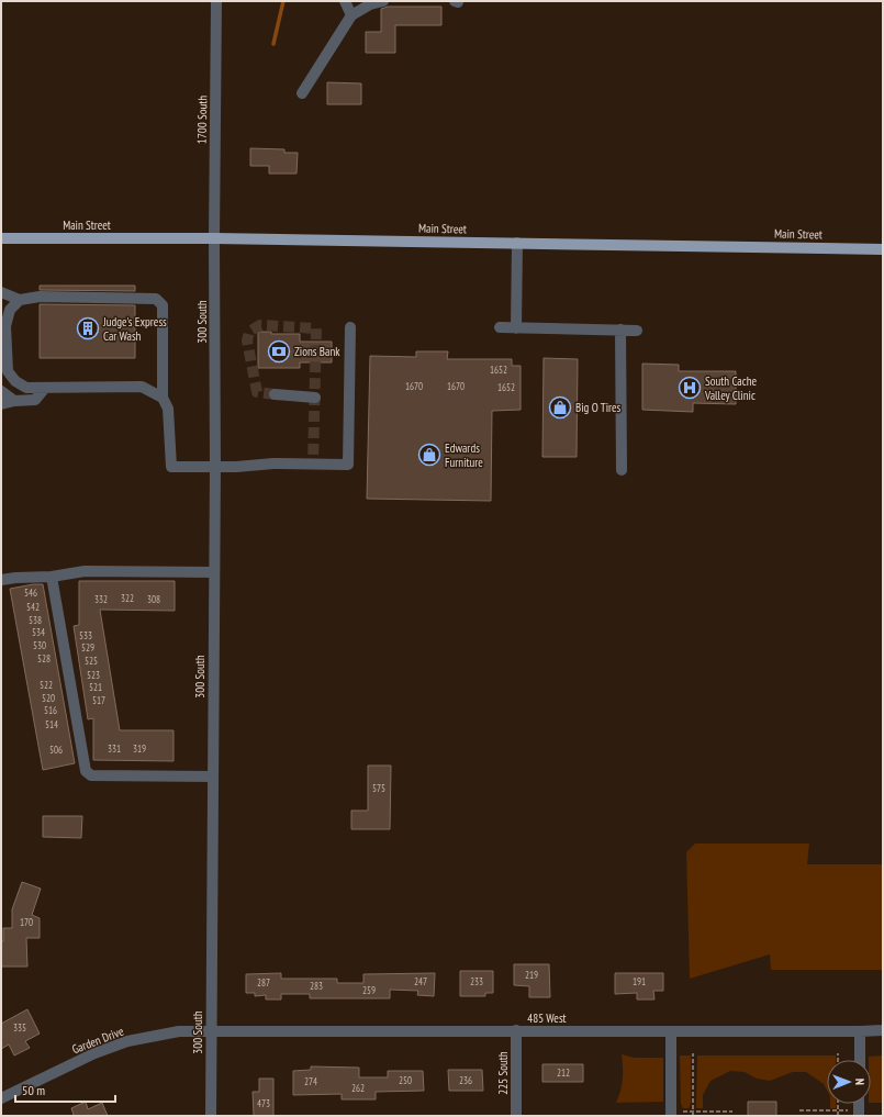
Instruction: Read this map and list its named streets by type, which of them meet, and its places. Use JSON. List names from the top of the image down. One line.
{"streets":{"main road":["Main Street"],"street":["1700 South","300 South","485 West","Garden Drive","225 South"]},"crossings":[["1700 South","Main Street"],["1700 South","300 South"],["Main Street","300 South"],["300 South","485 West"],["300 South","Garden Drive"],["485 West","Garden Drive"],["485 West","225 South"]],"places":{"building":["Judge's Express Car Wash"],"bank":["Zions Bank"],"hospital":["South Cache Valley Clinic"],"shop":["Big O Tires","Edwards Furniture"]},"house_numbers":["1652","1670","1670","1652","546","322","332","308","542","538","534","533","530","529","528","525","523","522","521","520","517","516","514","331","319","506","575","170","219","247","233","191","287","283","259","335","212","250","236","274","262","473"],"scale_bar":"50 m","north":"right"}
